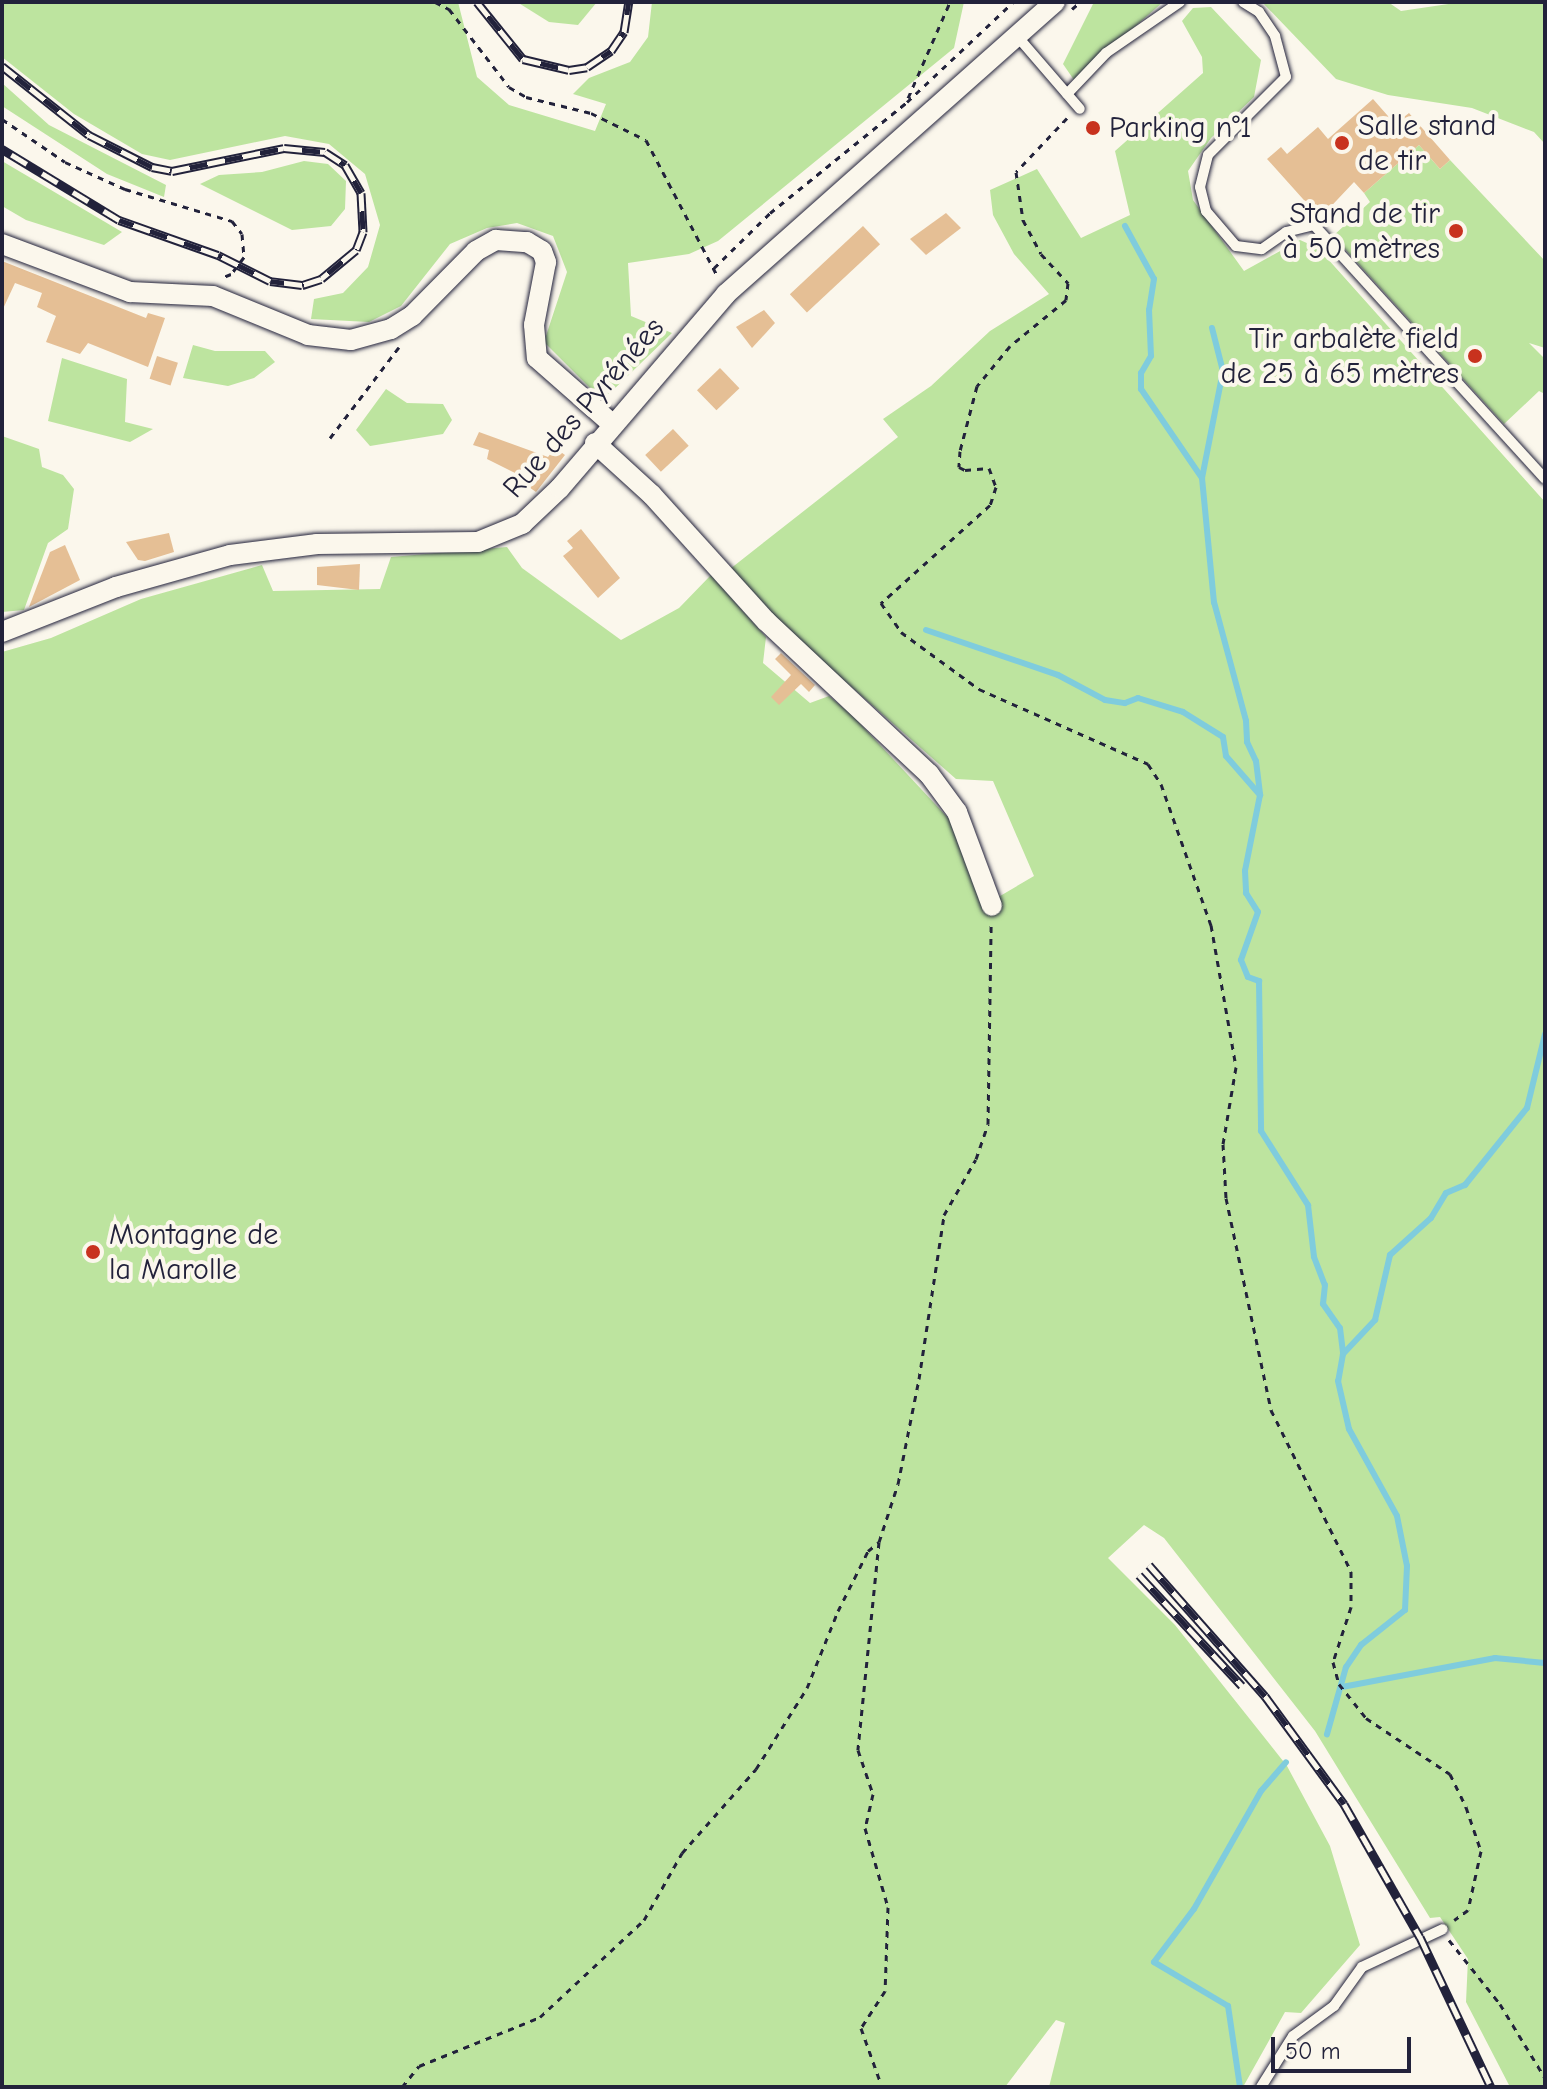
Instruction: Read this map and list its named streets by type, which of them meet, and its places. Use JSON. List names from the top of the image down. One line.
{"streets":{"street":["Rue des Pyrénées"]},"places":["Parking n°1","Salle stand de tir","Stand de tir à 50 mètres","Tir arbalète field de 25 à 65 mètres","Montagne de la Marolle"],"scale_bar":"50 m"}
